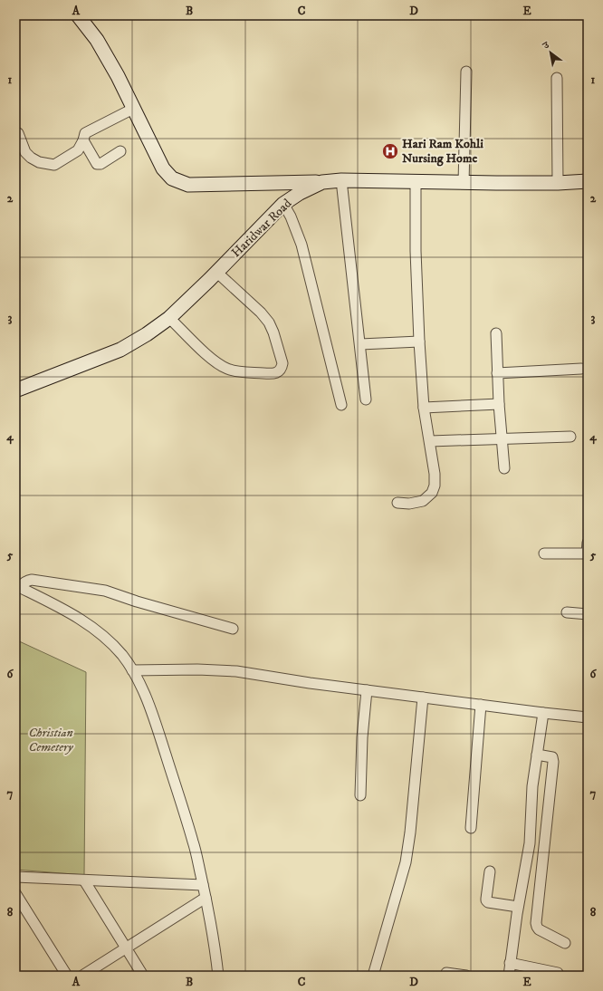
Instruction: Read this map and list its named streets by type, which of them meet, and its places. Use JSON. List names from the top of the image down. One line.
{"streets":{"main road":["Haridwar Road"]},"parks":["Christian Cemetery"],"places":{"hospital":["Hari Ram Kohli Nursing Home"]},"north":"top left","grid":{"columns":["A","B","C","D","E"],"rows":["1","2","3","4","5","6","7","8"]}}
